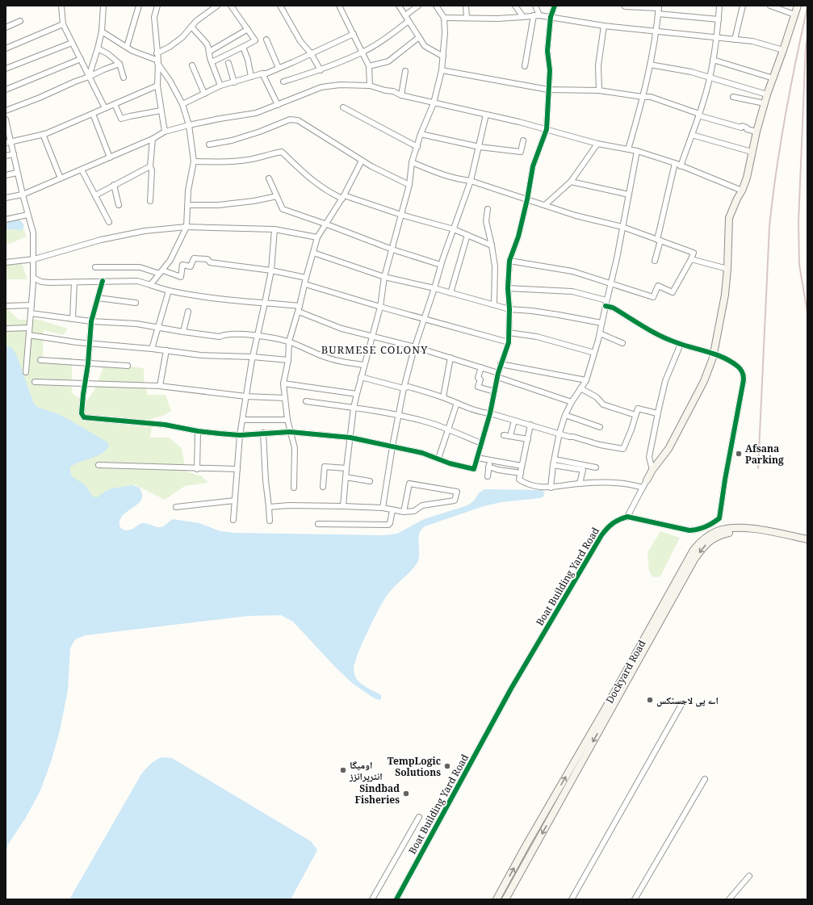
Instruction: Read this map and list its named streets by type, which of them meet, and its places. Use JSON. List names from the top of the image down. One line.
{"streets":{"street":["Boat Building Yard Road","Dockyard Road"]},"districts":["BURMESE COLONY"],"places":["Afsana Parking","اے پی لاجسٹکس","TempLogic Solutions","اومیگا انٹرپرائزز","Sindbad Fisheries"]}
